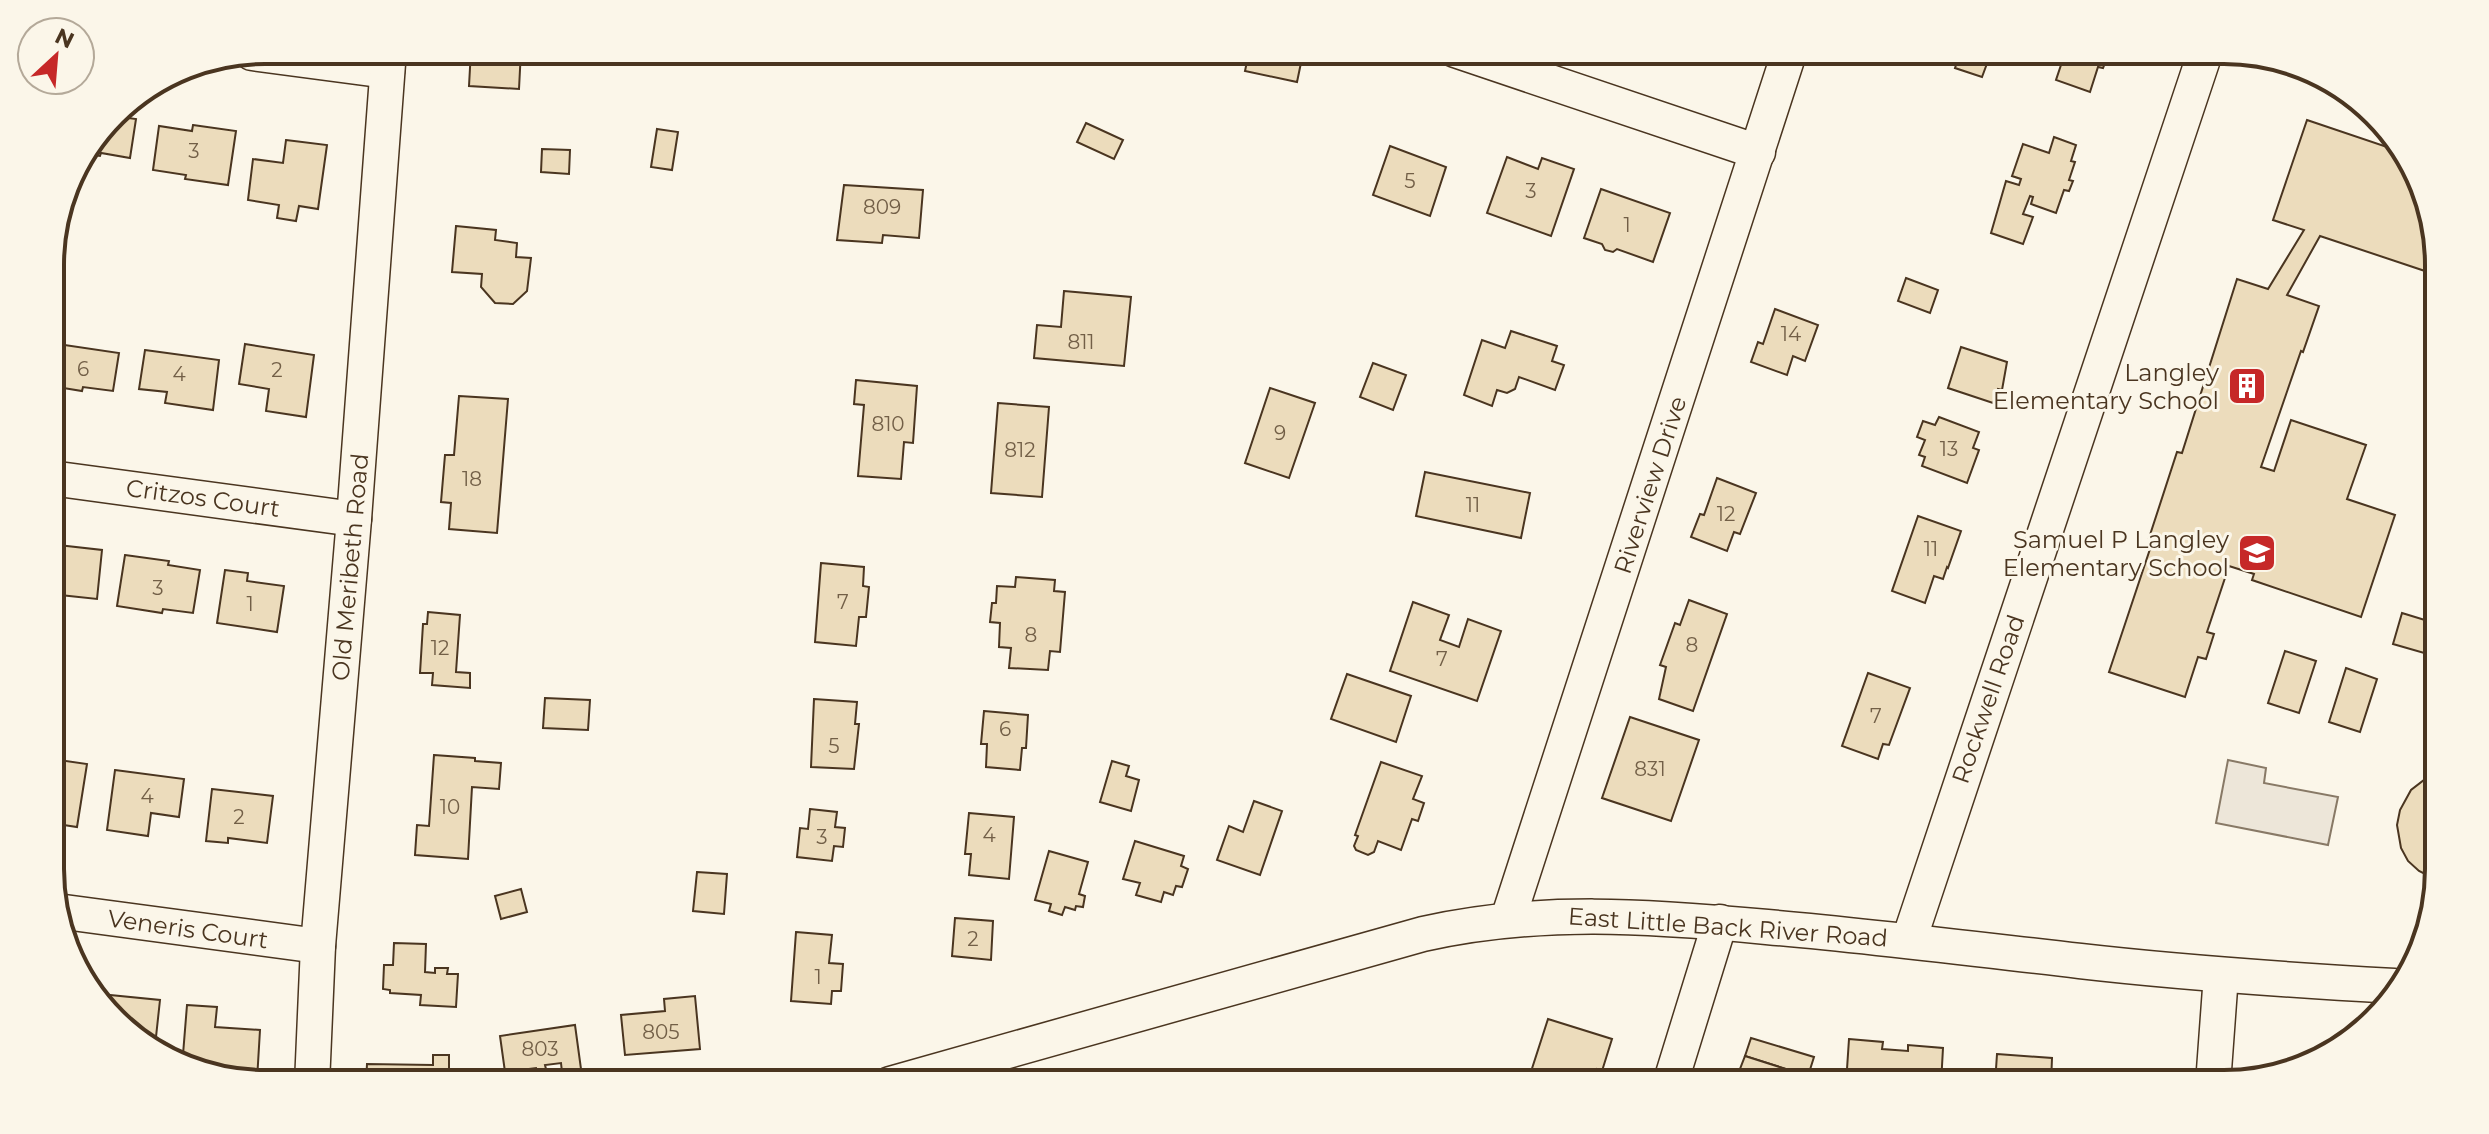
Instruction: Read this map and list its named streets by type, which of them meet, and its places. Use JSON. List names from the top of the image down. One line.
{"streets":{"street":["Riverview Drive","Critzos Court","Old Meribeth Road","Rockwell Road","East Little Back River Road","Veneris Court"]},"crossings":[["Riverview Drive","East Little Back River Road"],["Critzos Court","Old Meribeth Road"],["Old Meribeth Road","Veneris Court"],["Rockwell Road","East Little Back River Road"]],"places":{"building":["Langley Elementary School"],"school or university":["Samuel P Langley Elementary School"]},"house_numbers":["3","5","3","809","1","14","811","6","2","4","810","9","13","812","18","11","12","11","3","7","1","8","8","12","7","7","6","5","831","4","10","2","4","3","2","1","805","803"],"north":"top right"}
